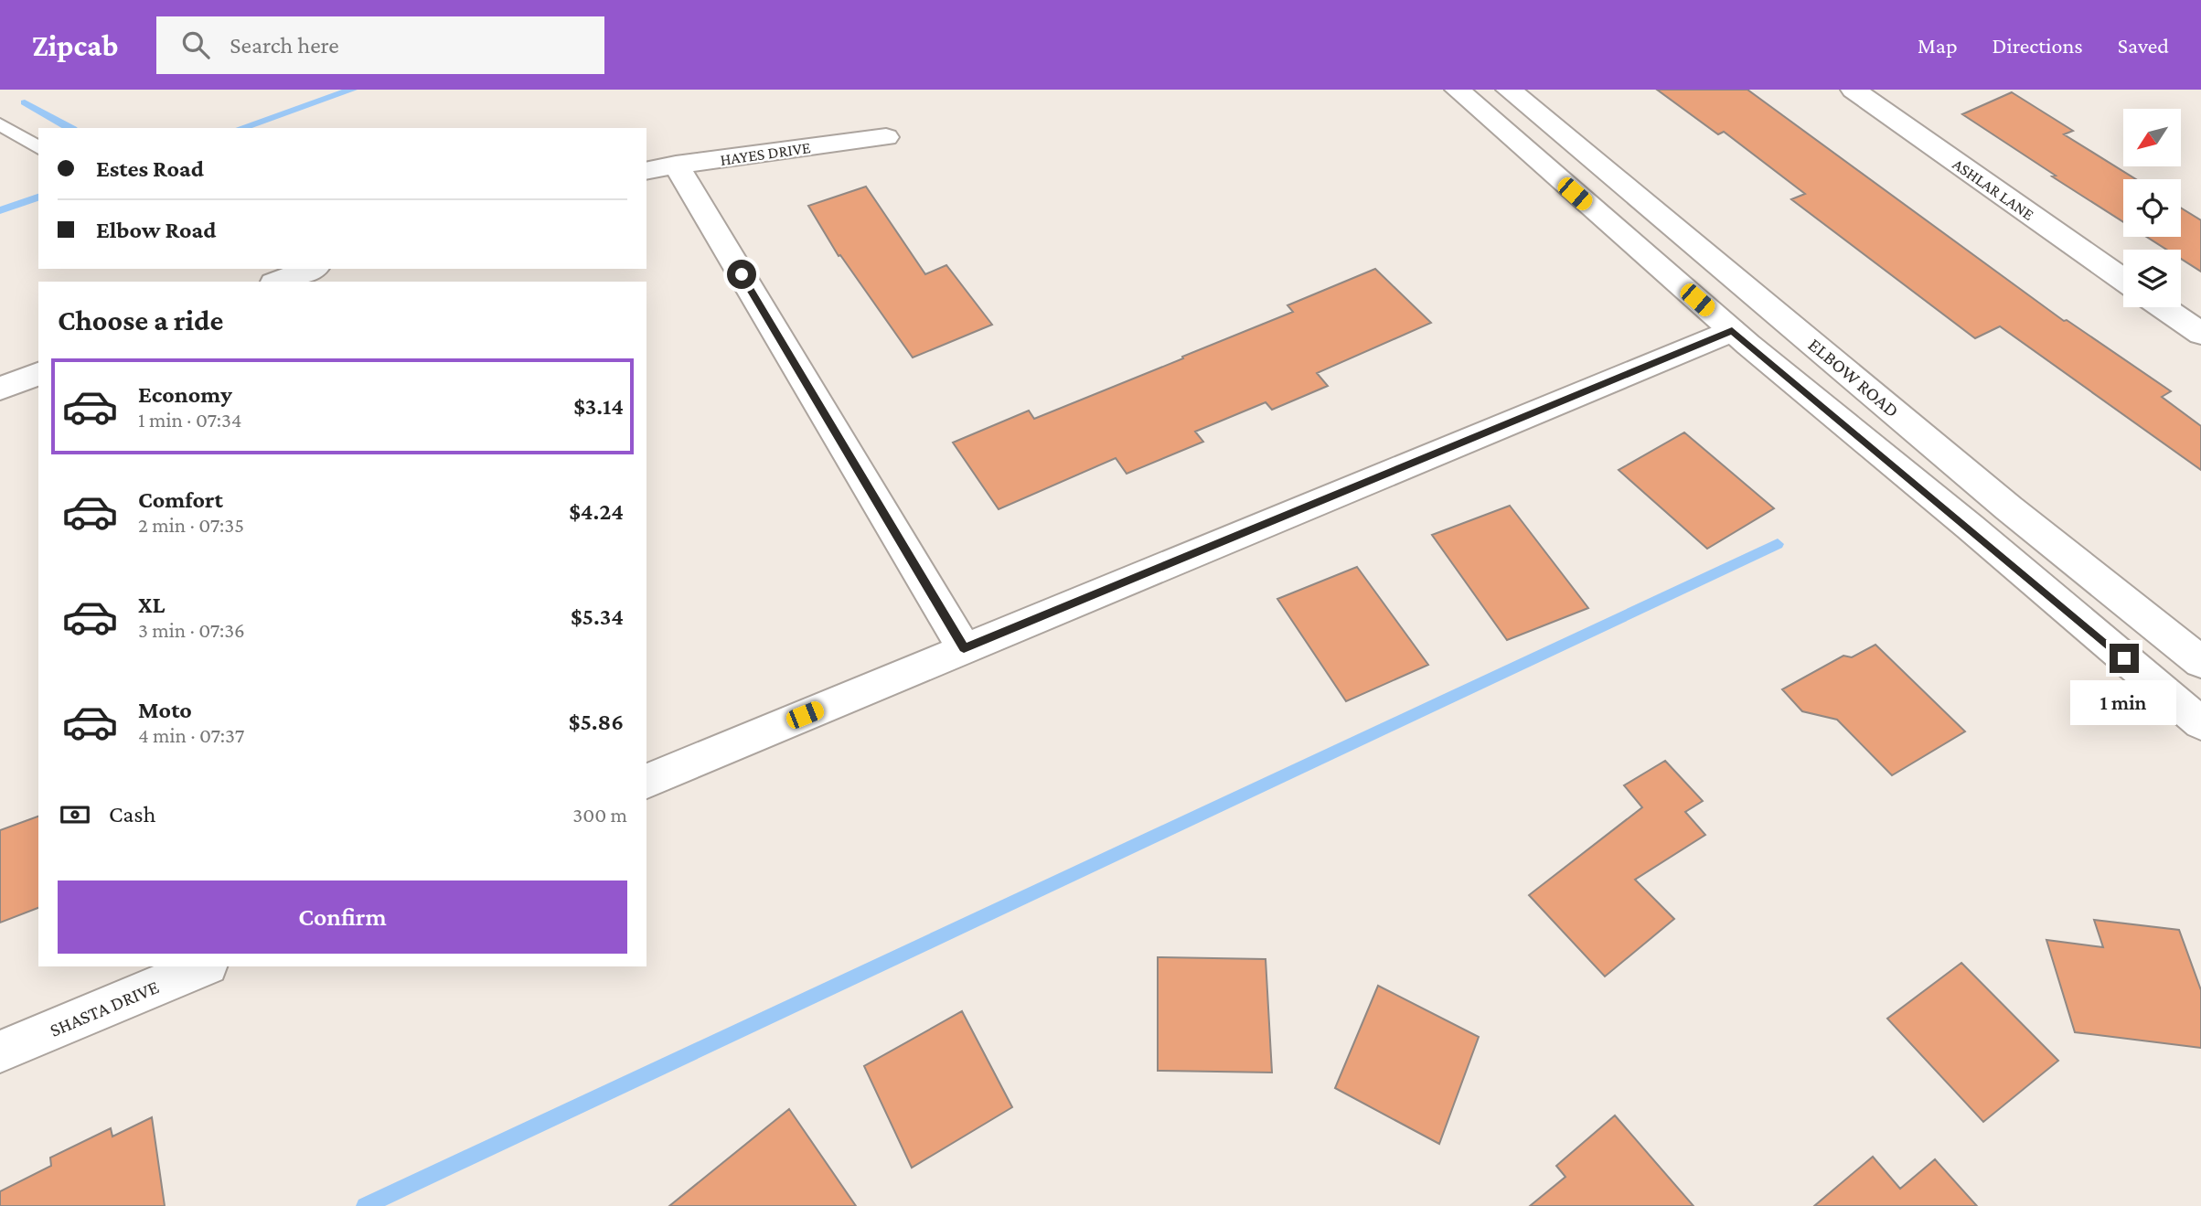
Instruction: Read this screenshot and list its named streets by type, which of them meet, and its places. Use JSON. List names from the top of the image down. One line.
{"streets":{"street":["HAYES DRIVE","ASHLAR LANE","ELBOW ROAD","SHASTA DRIVE"]},"north":"bottom left","page":{"header":"Zipcab","search":"Search here","nav":["Map","Directions","Saved"],"banner":["Estes Road","Elbow Road"],"heading":"Choose a ride","list":[{"name":"Economy","note":"1 min · 07:34","value":"$3.14"},{"name":"Comfort","note":"2 min · 07:35","value":"$4.24"},{"name":"XL","note":"3 min · 07:36","value":"$5.34"},{"name":"Moto","note":"4 min · 07:37","value":"$5.86"}],"bubble":"1 min","pay":["Cash","300 m"],"buttons":"Confirm"}}
